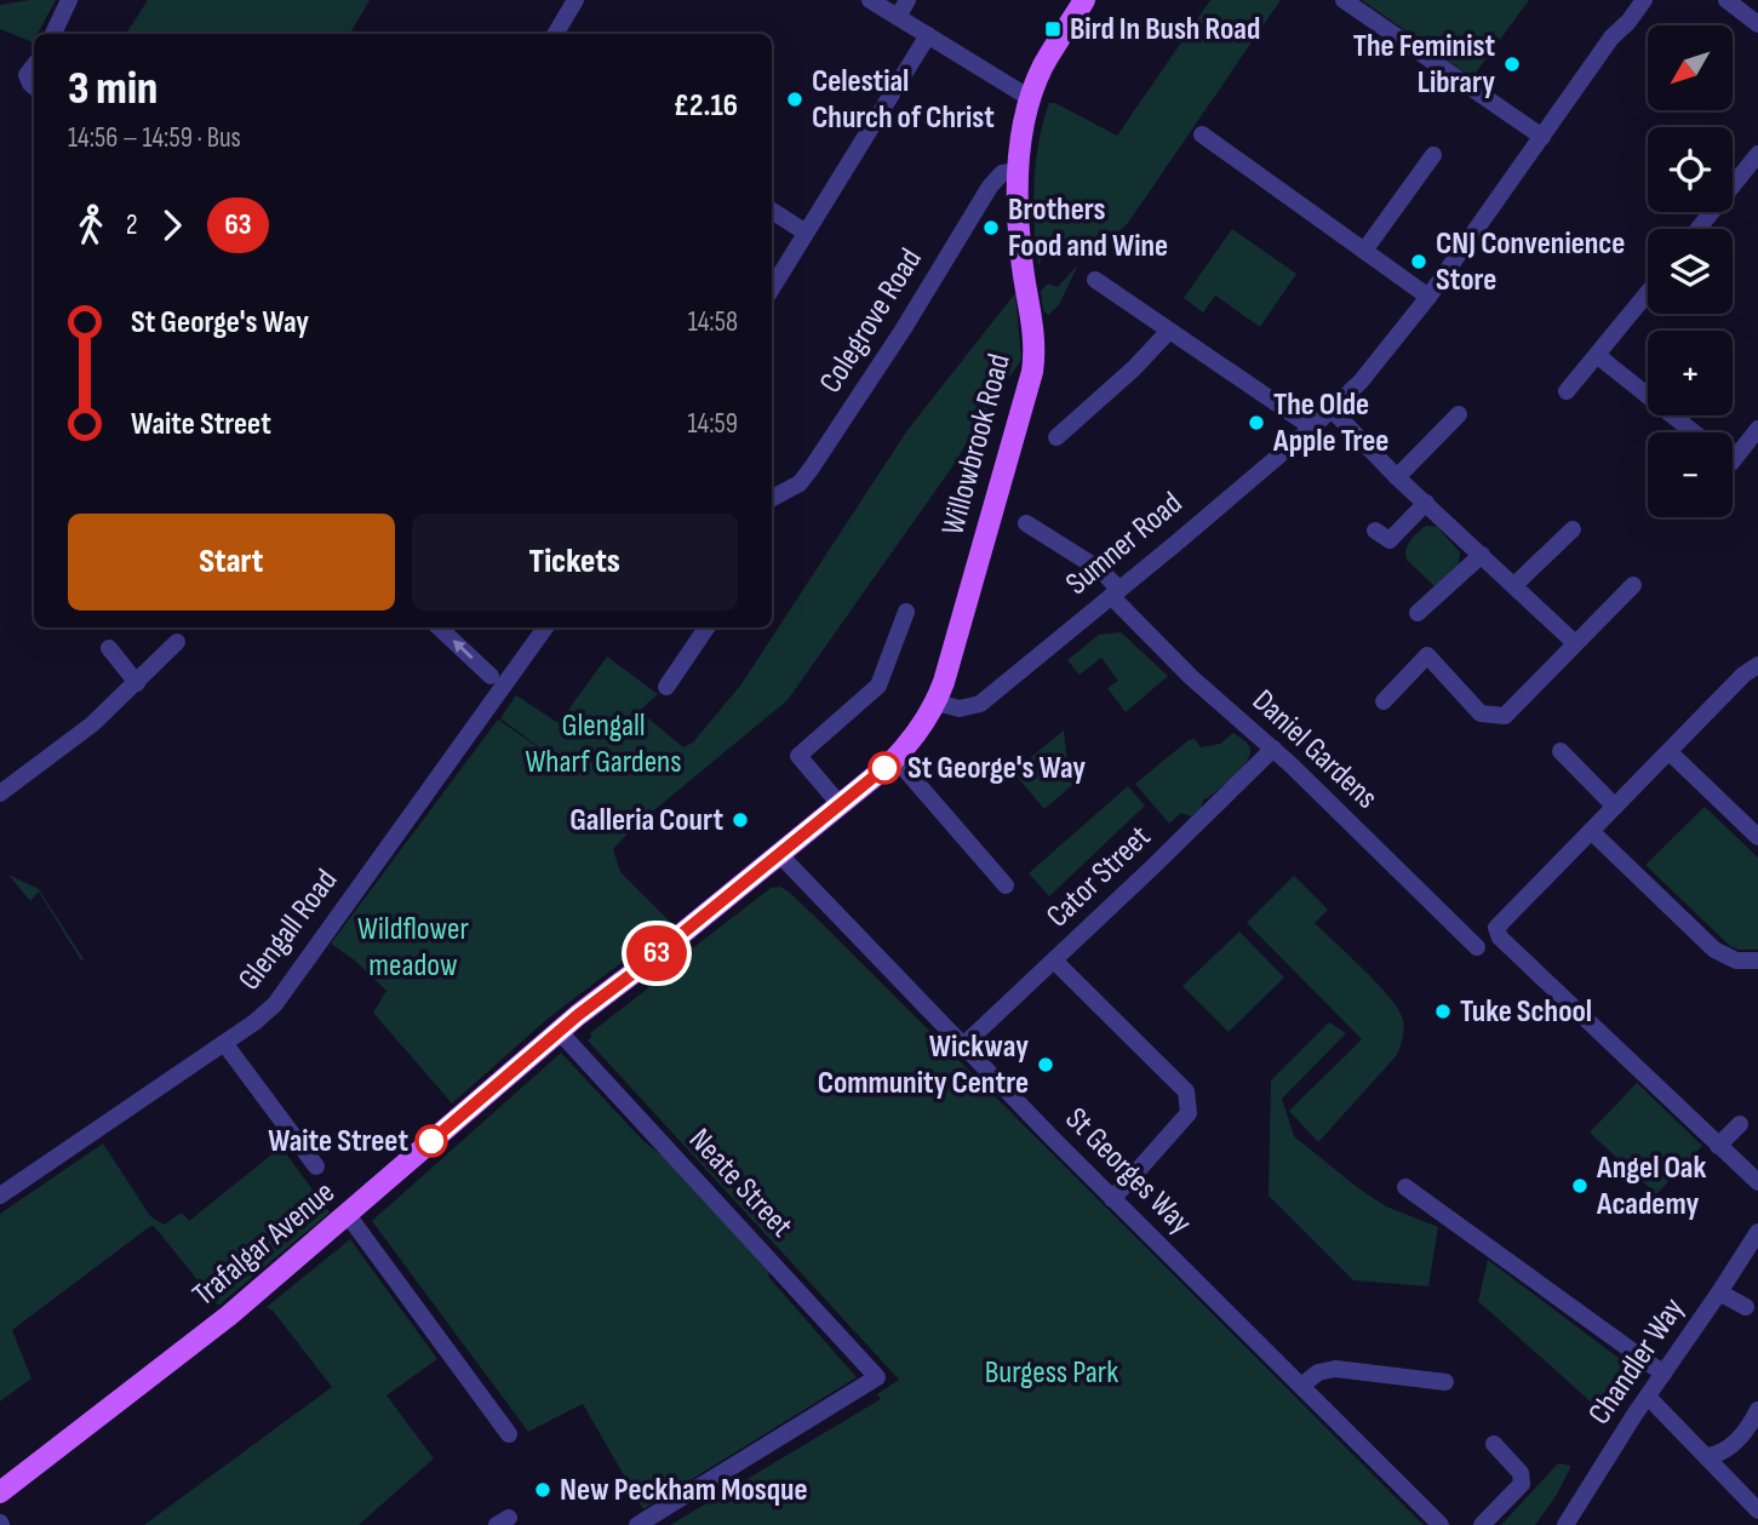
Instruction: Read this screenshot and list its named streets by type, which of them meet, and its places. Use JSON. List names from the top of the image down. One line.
{"streets":{"main road":["Willowbrook Road","Trafalgar Avenue"],"street":["Colegrove Road","Sumner Road","Daniel Gardens","Cator Street","Glengall Road","St Georges Way","Neate Street","Chandler Way"]},"crossings":[["Colegrove Road","Willowbrook Road"],["Willowbrook Road","Sumner Road"],["Sumner Road","Daniel Gardens"],["Daniel Gardens","Cator Street"],["Cator Street","St Georges Way"],["Neate Street","Trafalgar Avenue"]],"parks":["Glengall Wharf Gardens","Wildflower meadow","Burgess Park"],"places":{"transit":["Bird In Bush Road"],"other":["The Feminist Library","Celestial Church of Christ","Brothers Food and Wine","CNJ Convenience Store","The Olde Apple Tree","St George's Way","Galleria Court","Tuke School","Wickway Community Centre","Waite Street","Angel Oak Academy","New Peckham Mosque"]},"lines":["bus line 63"],"north":"bottom left","page":{"on_map":"63","map_buttons":["+","−"],"heading":["3 min","14:56 – 14:59 · Bus","£2.16"],"legs":["2","63"],"list":[{"name":"St George's Way","value":"14:58"},{"name":"Waite Street","value":"14:59"}],"buttons":["Start","Tickets"]}}
